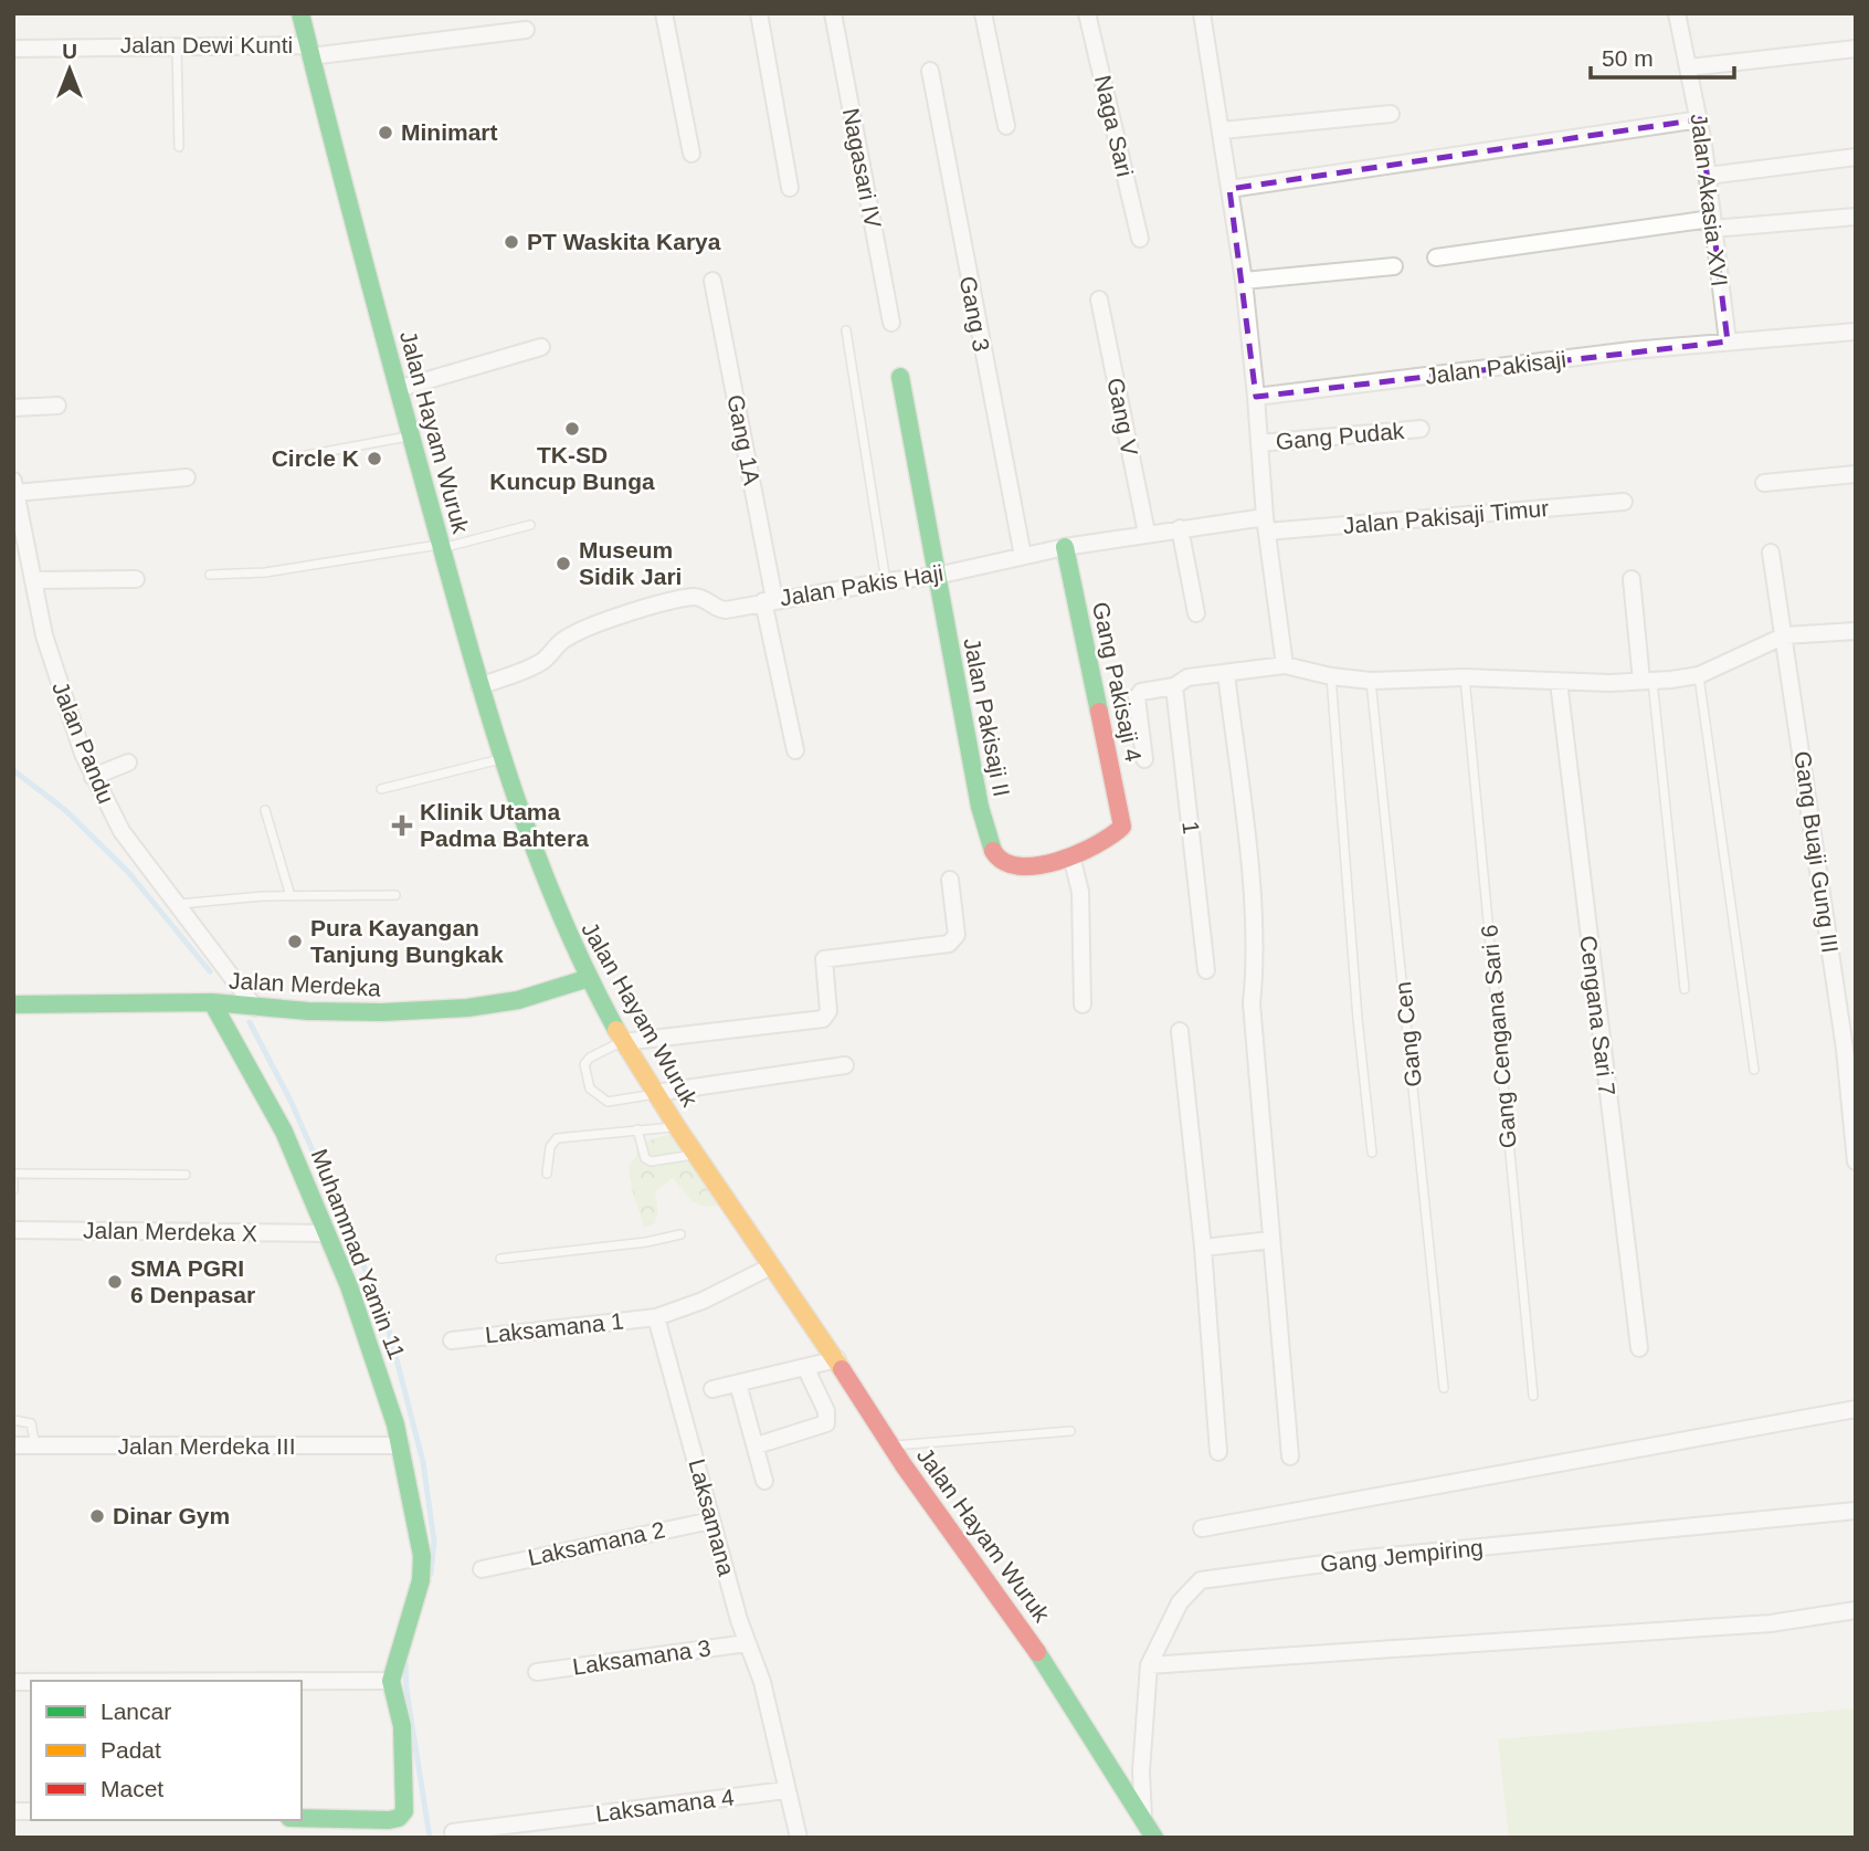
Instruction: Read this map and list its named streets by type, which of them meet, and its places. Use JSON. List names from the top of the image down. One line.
{"streets":{"main road":["Jalan Hayam Wuruk","Gang Pakisaji 4","Jalan Pakisaji II","Jalan Merdeka","Muhammad Yamin 11"],"street":["Jalan Dewi Kunti","Naga Sari","Nagasari IV","Jalan Akasia XVI","Gang 3","Jalan Pakisaji","Gang V","Gang Pudak","Gang 1A","Jalan Pakisaji Timur","Jalan Pakis Haji","Jalan Pandu","1","Gang Buaji Gung III","Cengana Sari 7","Jalan Merdeka X","Laksamana 1","Jalan Merdeka III","Laksamana","Laksamana 2","Gang Jempiring","Laksamana 3","Laksamana 4"],"lane":["Gang Cen","Gang Cengana Sari 6"]},"crossings":[["Jalan Dewi Kunti","Jalan Hayam Wuruk"],["Jalan Akasia XVI","Jalan Pakisaji"],["Gang 3","Jalan Pakis Haji"],["Gang V","Jalan Pakis Haji"],["Jalan Hayam Wuruk","Jalan Pakis Haji"],["Jalan Hayam Wuruk","Jalan Merdeka"],["Jalan Hayam Wuruk","Gang Jempiring"],["Gang 1A","Jalan Pakis Haji"],["Jalan Pakisaji Timur","Jalan Pakis Haji"],["Jalan Pakis Haji","Gang Pakisaji 4"],["Jalan Pakis Haji","Jalan Pakisaji II"],["Gang Pakisaji 4","Jalan Pakisaji II"],["Jalan Pandu","Jalan Merdeka"],["Jalan Merdeka","Muhammad Yamin 11"],["Jalan Merdeka X","Muhammad Yamin 11"],["Muhammad Yamin 11","Jalan Merdeka III"],["Laksamana 1","Laksamana"],["Laksamana","Laksamana 2"],["Laksamana","Laksamana 3"],["Laksamana","Laksamana 4"]],"places":{"other":["Minimart","PT Waskita Karya","TK-SD Kuncup Bunga","Circle K","Museum Sidik Jari","Pura Kayangan Tanjung Bungkak","SMA PGRI 6 Denpasar","Dinar Gym"],"health":["Klinik Utama Padma Bahtera"]},"legend":["Lancar","Padat","Macet"],"scale_bar":"50 m","north":"top"}
